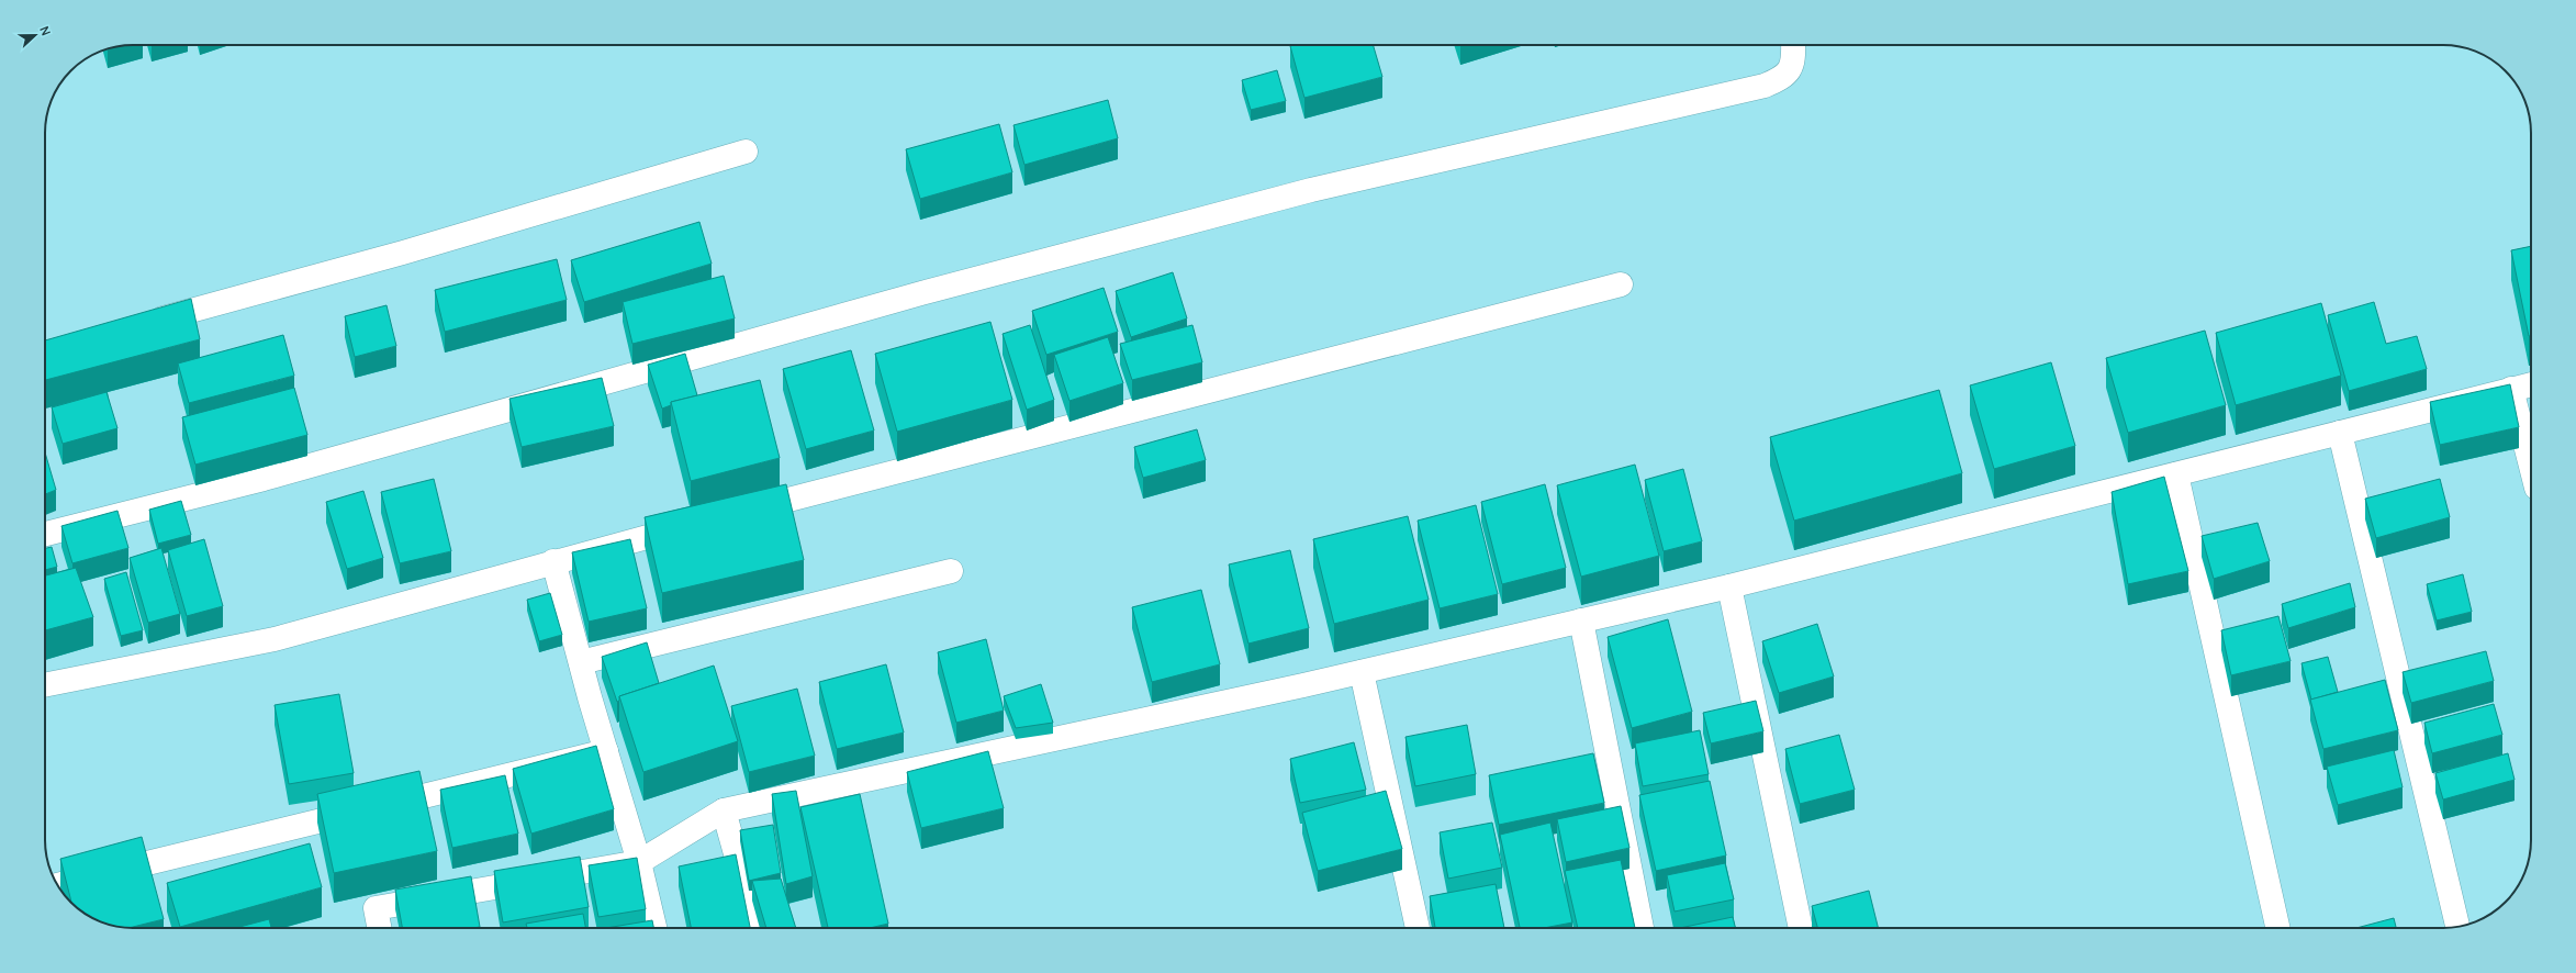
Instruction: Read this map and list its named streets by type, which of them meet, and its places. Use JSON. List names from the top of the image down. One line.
{"north":"right"}
